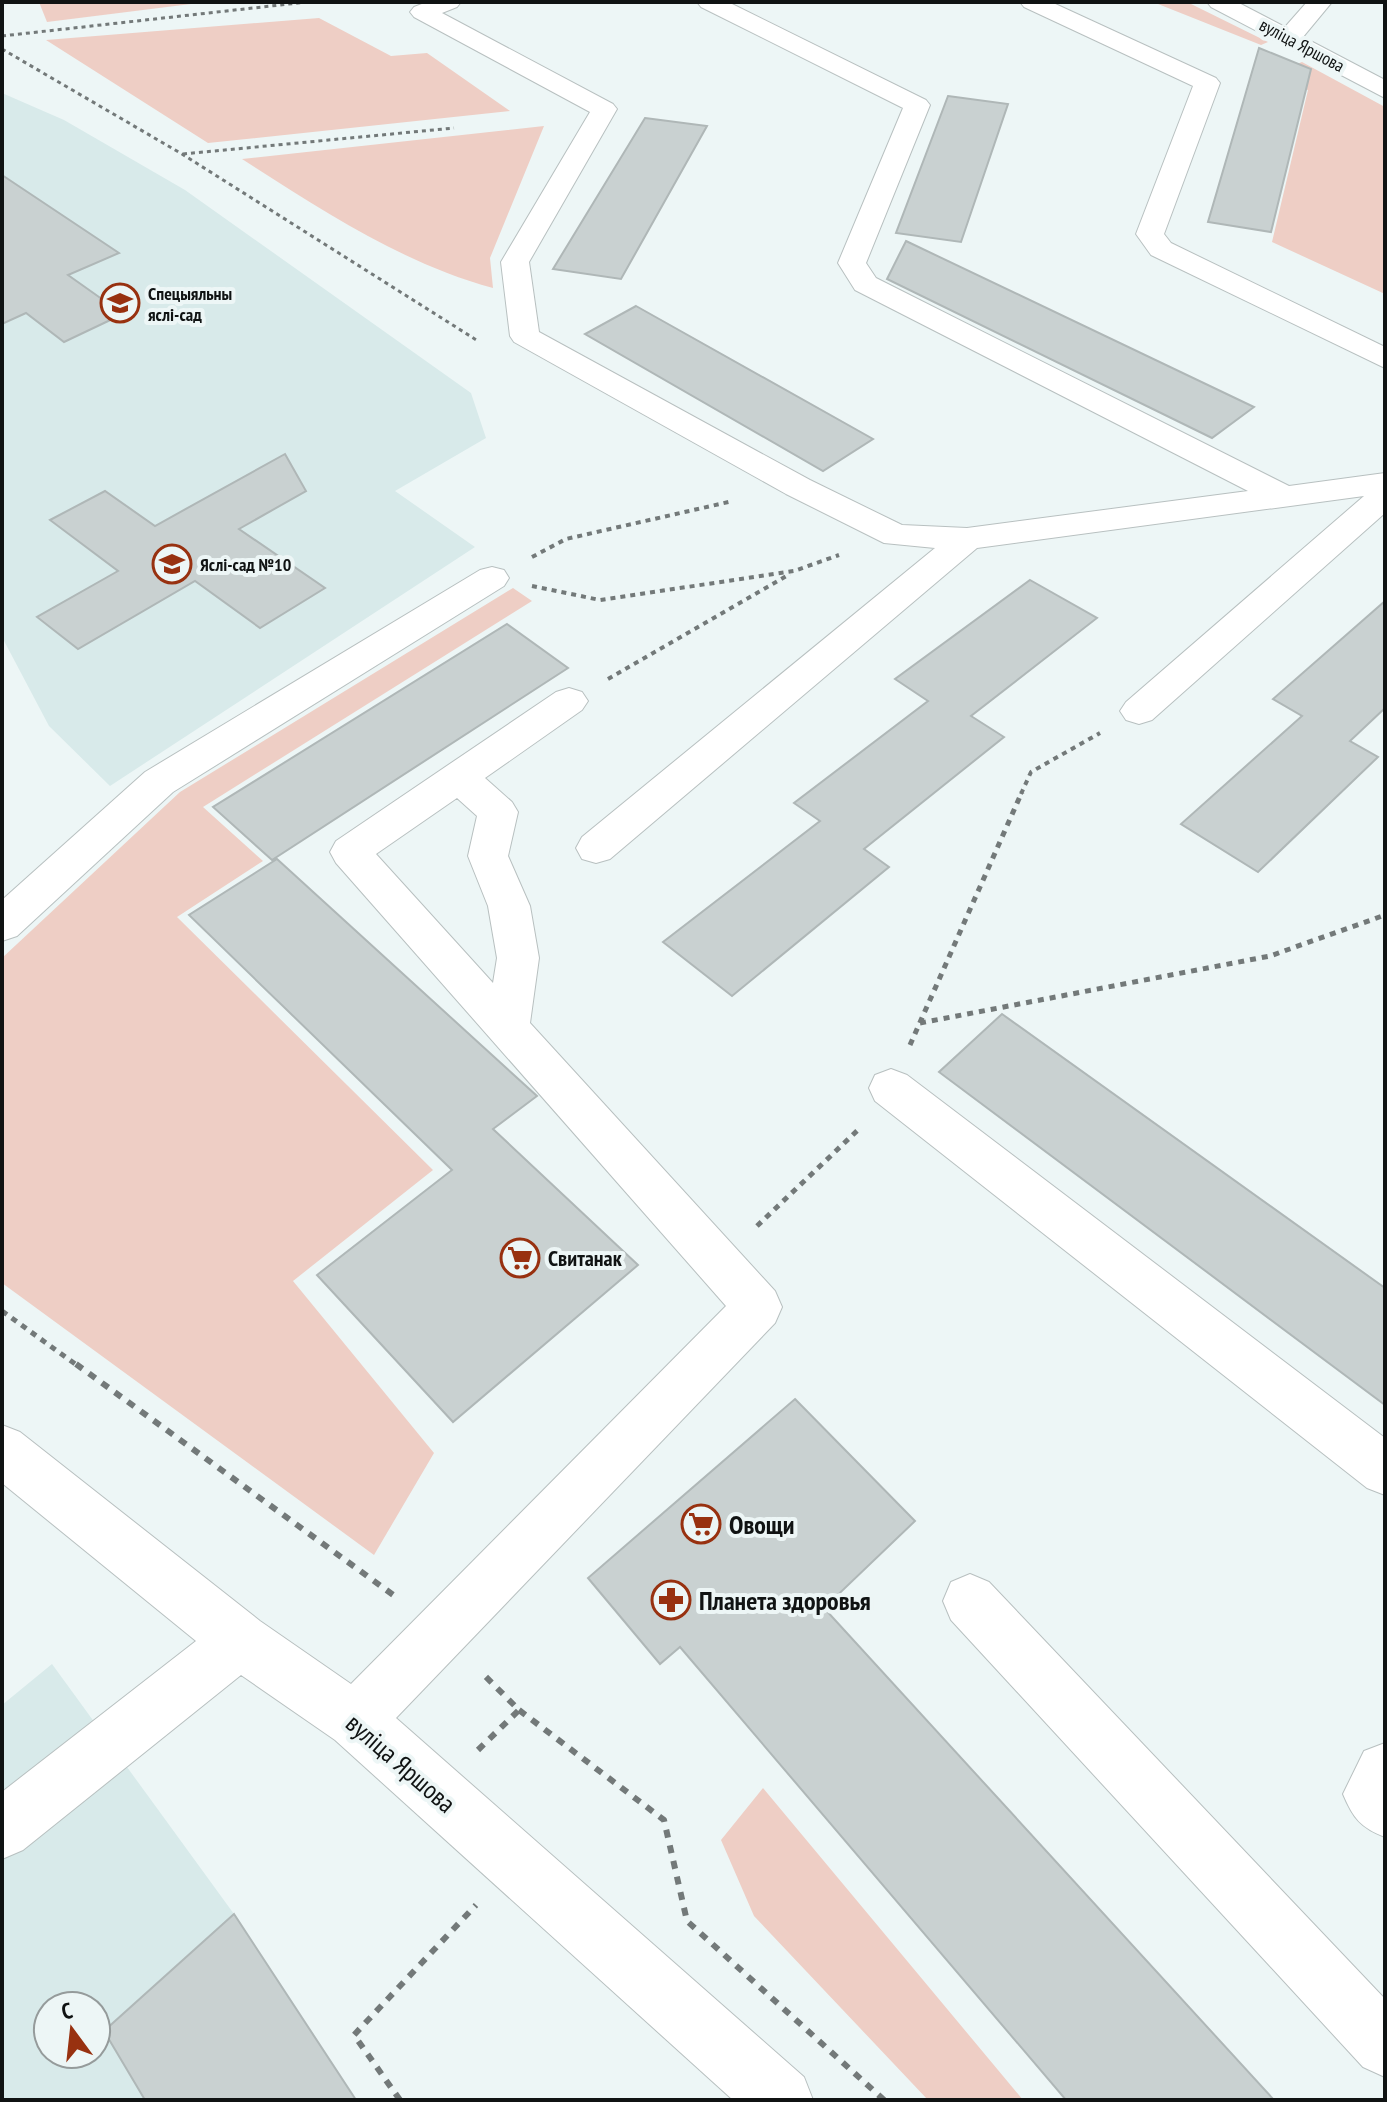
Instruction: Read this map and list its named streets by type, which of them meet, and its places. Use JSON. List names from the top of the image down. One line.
{"streets":{"street":["вуліца Яршова"]},"places":{"school or university":["Спецыяльны яслі-сад","Яслі-сад №10"],"supermarket":["Свитанак","Овощи"],"pharmacy":["Планета здоровья"]},"north":"top"}
